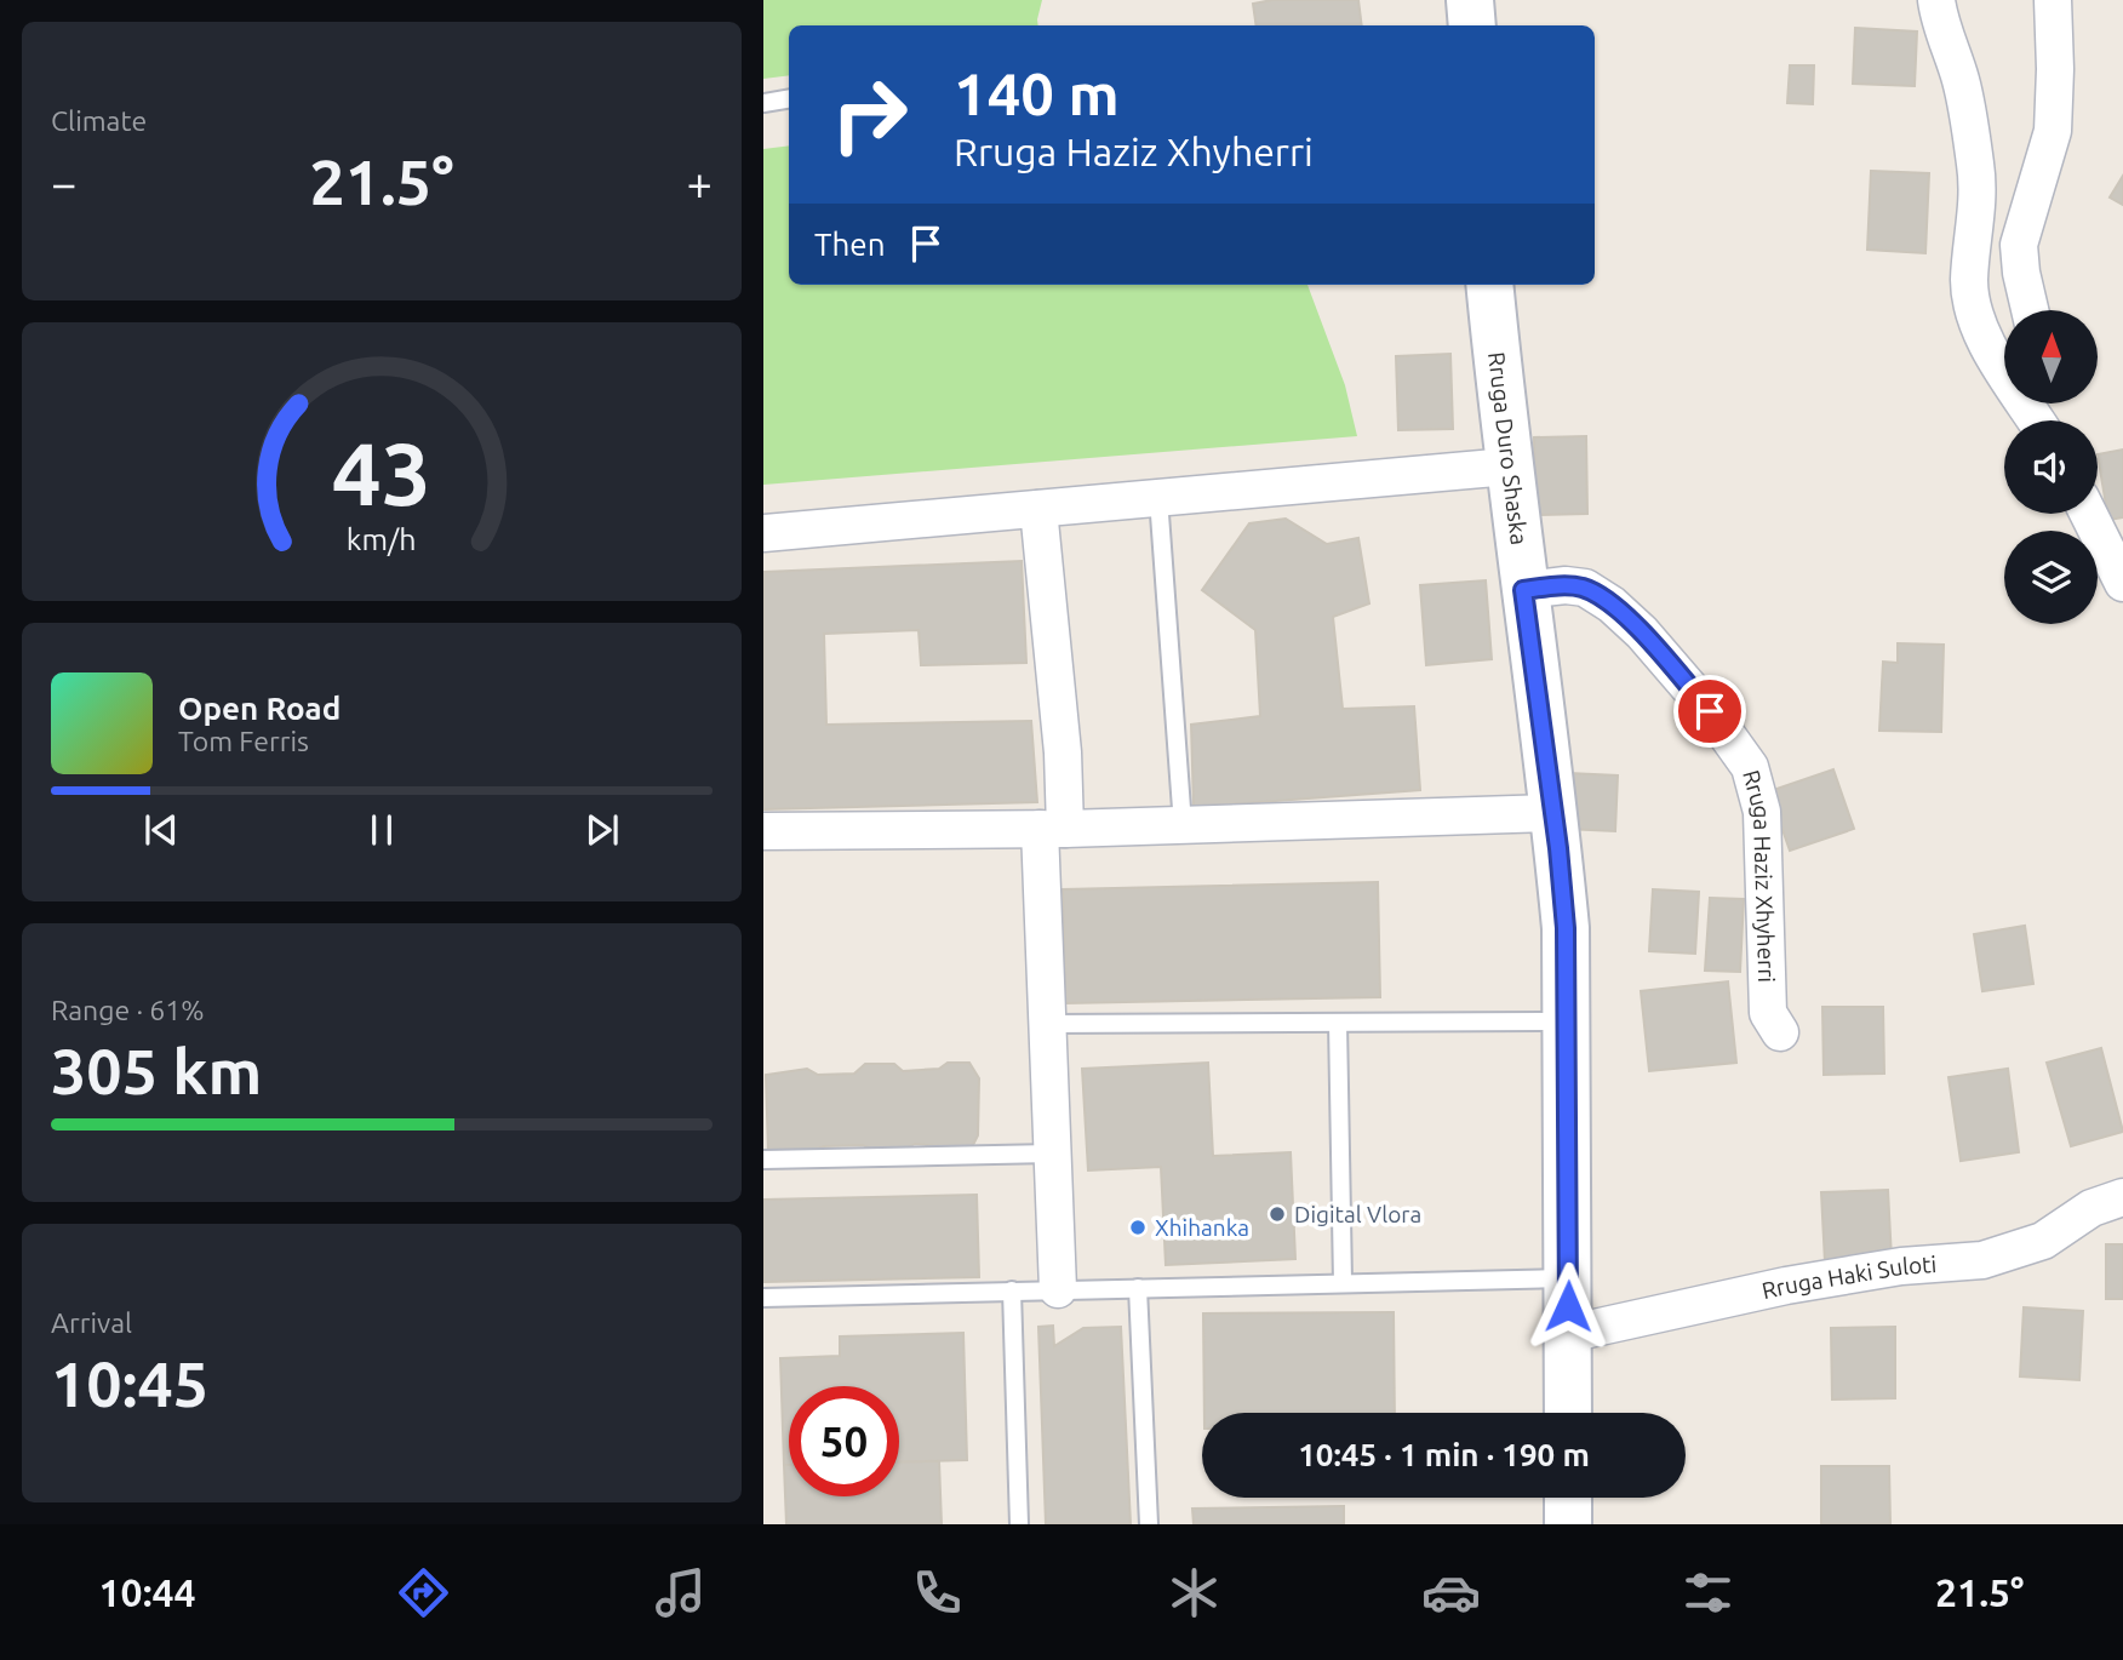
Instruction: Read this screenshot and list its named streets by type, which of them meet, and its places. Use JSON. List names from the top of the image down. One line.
{"streets":{"main road":["Rruga Duro Shaska"],"street":["Rruga Haziz Xhyherri","Rruga Haki Suloti"]},"crossings":[["Rruga Duro Shaska","Rruga Haziz Xhyherri"],["Rruga Duro Shaska","Rruga Haki Suloti"]],"places":["Digital Vlora","Xhihanka"],"north":"top","page":{"tile":["Climate",["Range · 61%","305 km"],["Arrival","10:45"]],"turn":["140 m","Rruga Haziz Xhyherri"],"heat":["−","21.5°","+"],"then":"Then","song":["Open Road","Tom Ferris"],"limit":"50","trip":"10:45 · 1 min · 190 m","tabs":["10:44","21.5°"],"gauge":["43","km/h"]}}
